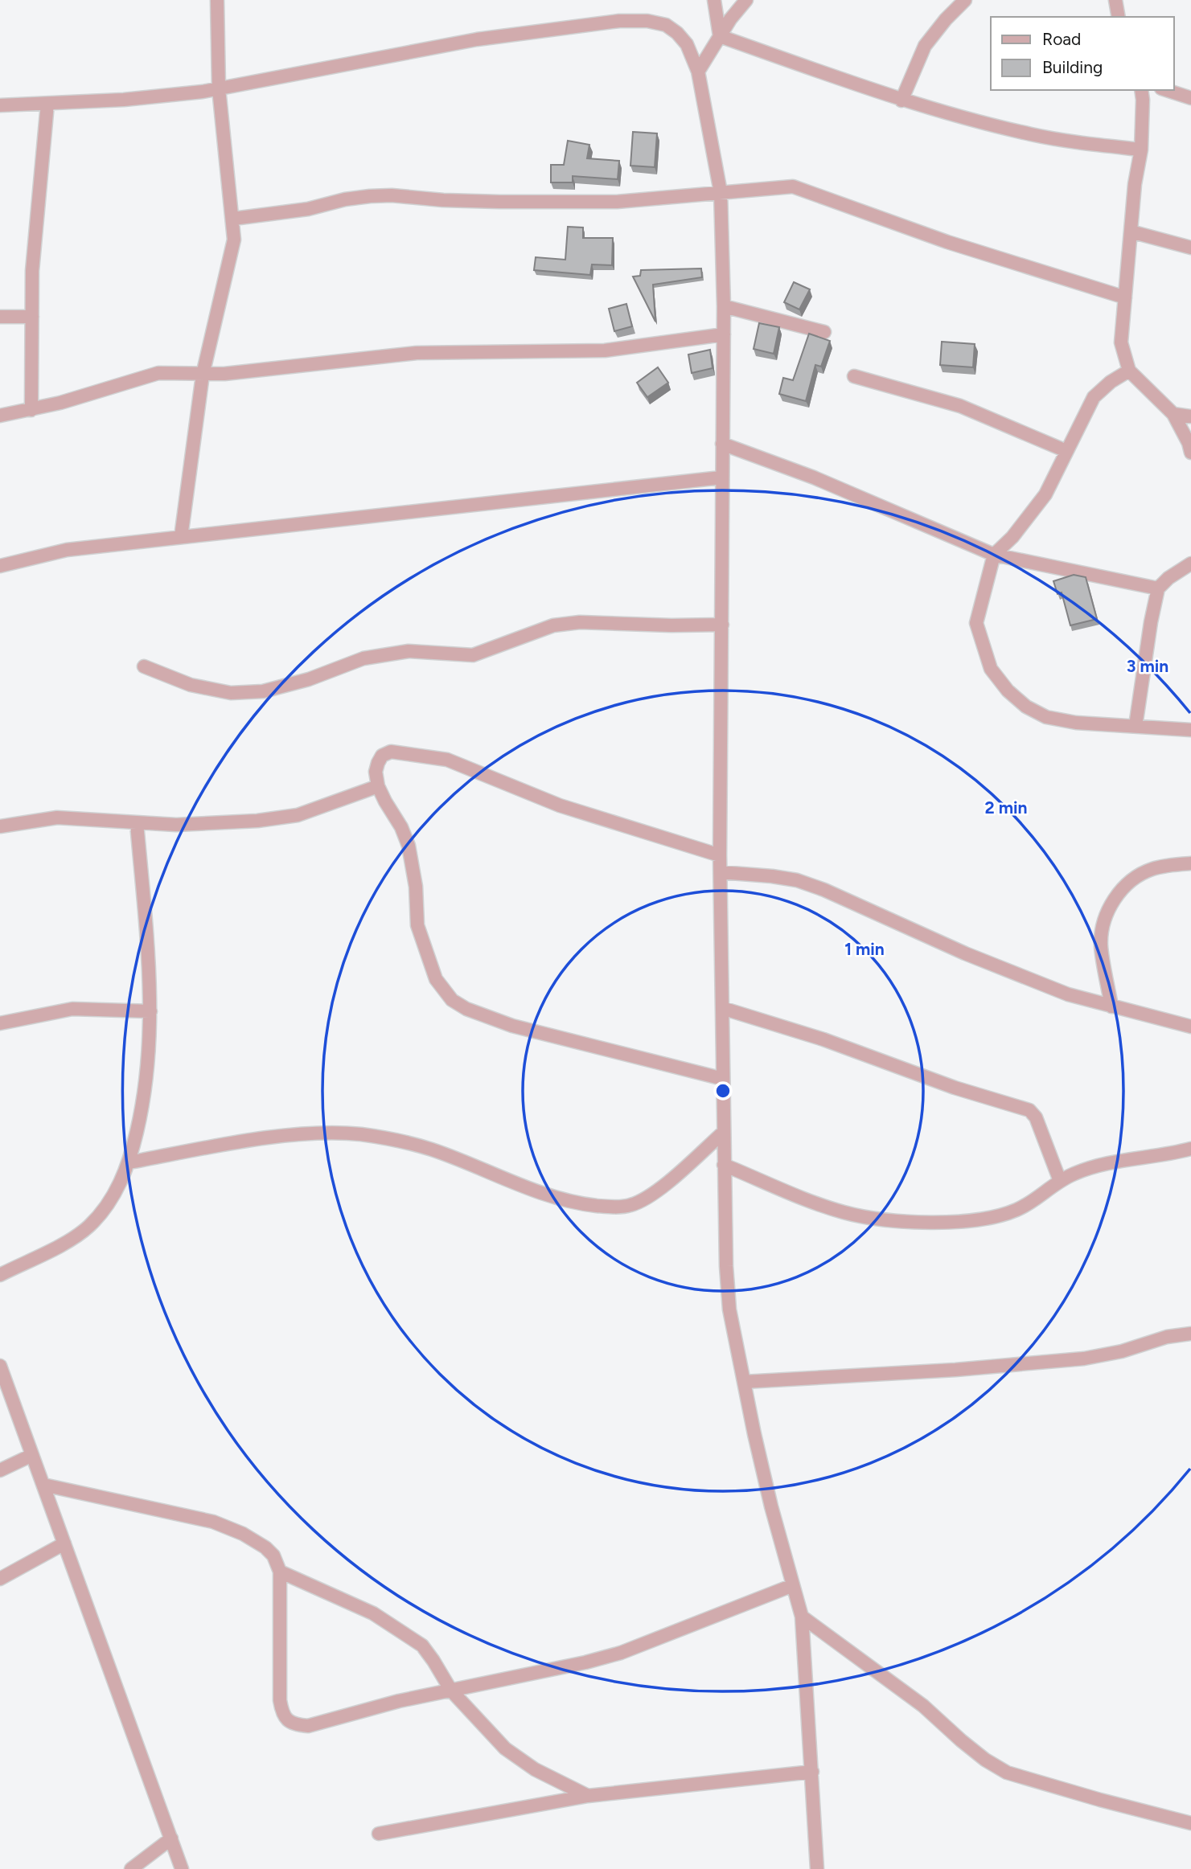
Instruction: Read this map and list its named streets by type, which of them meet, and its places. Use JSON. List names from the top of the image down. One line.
{"legend":["Road","Building"],"rings":["3 min","2 min","1 min"]}
